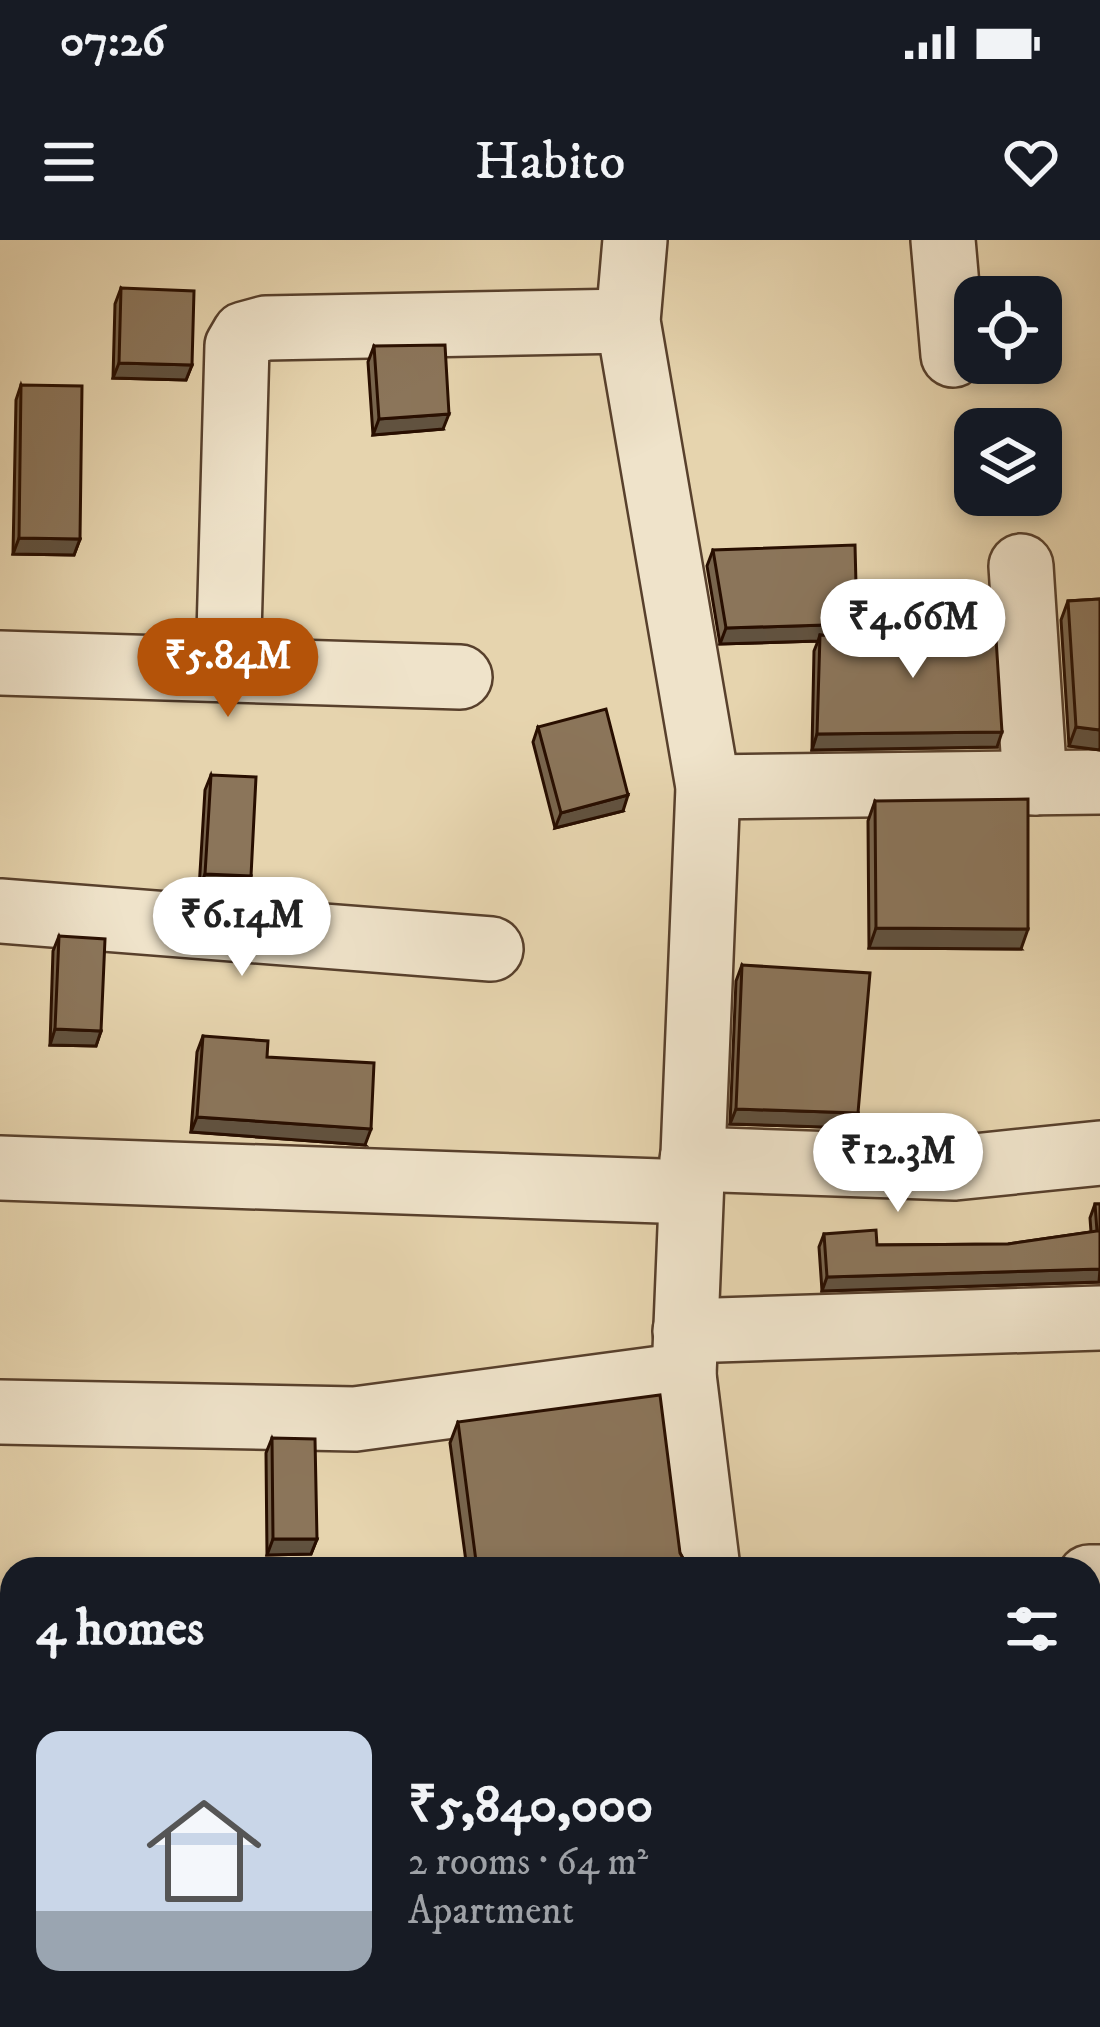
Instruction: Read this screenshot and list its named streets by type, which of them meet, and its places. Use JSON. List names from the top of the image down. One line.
{"page":{"status":"07:26","header":"Habito","price":["₹4.66M","₹5.84M","₹6.14M","₹12.3M"],"heading":"4 homes","list":[{"name":"₹5,840,000","note":"2 rooms · 64 m² · Apartment"}]}}
